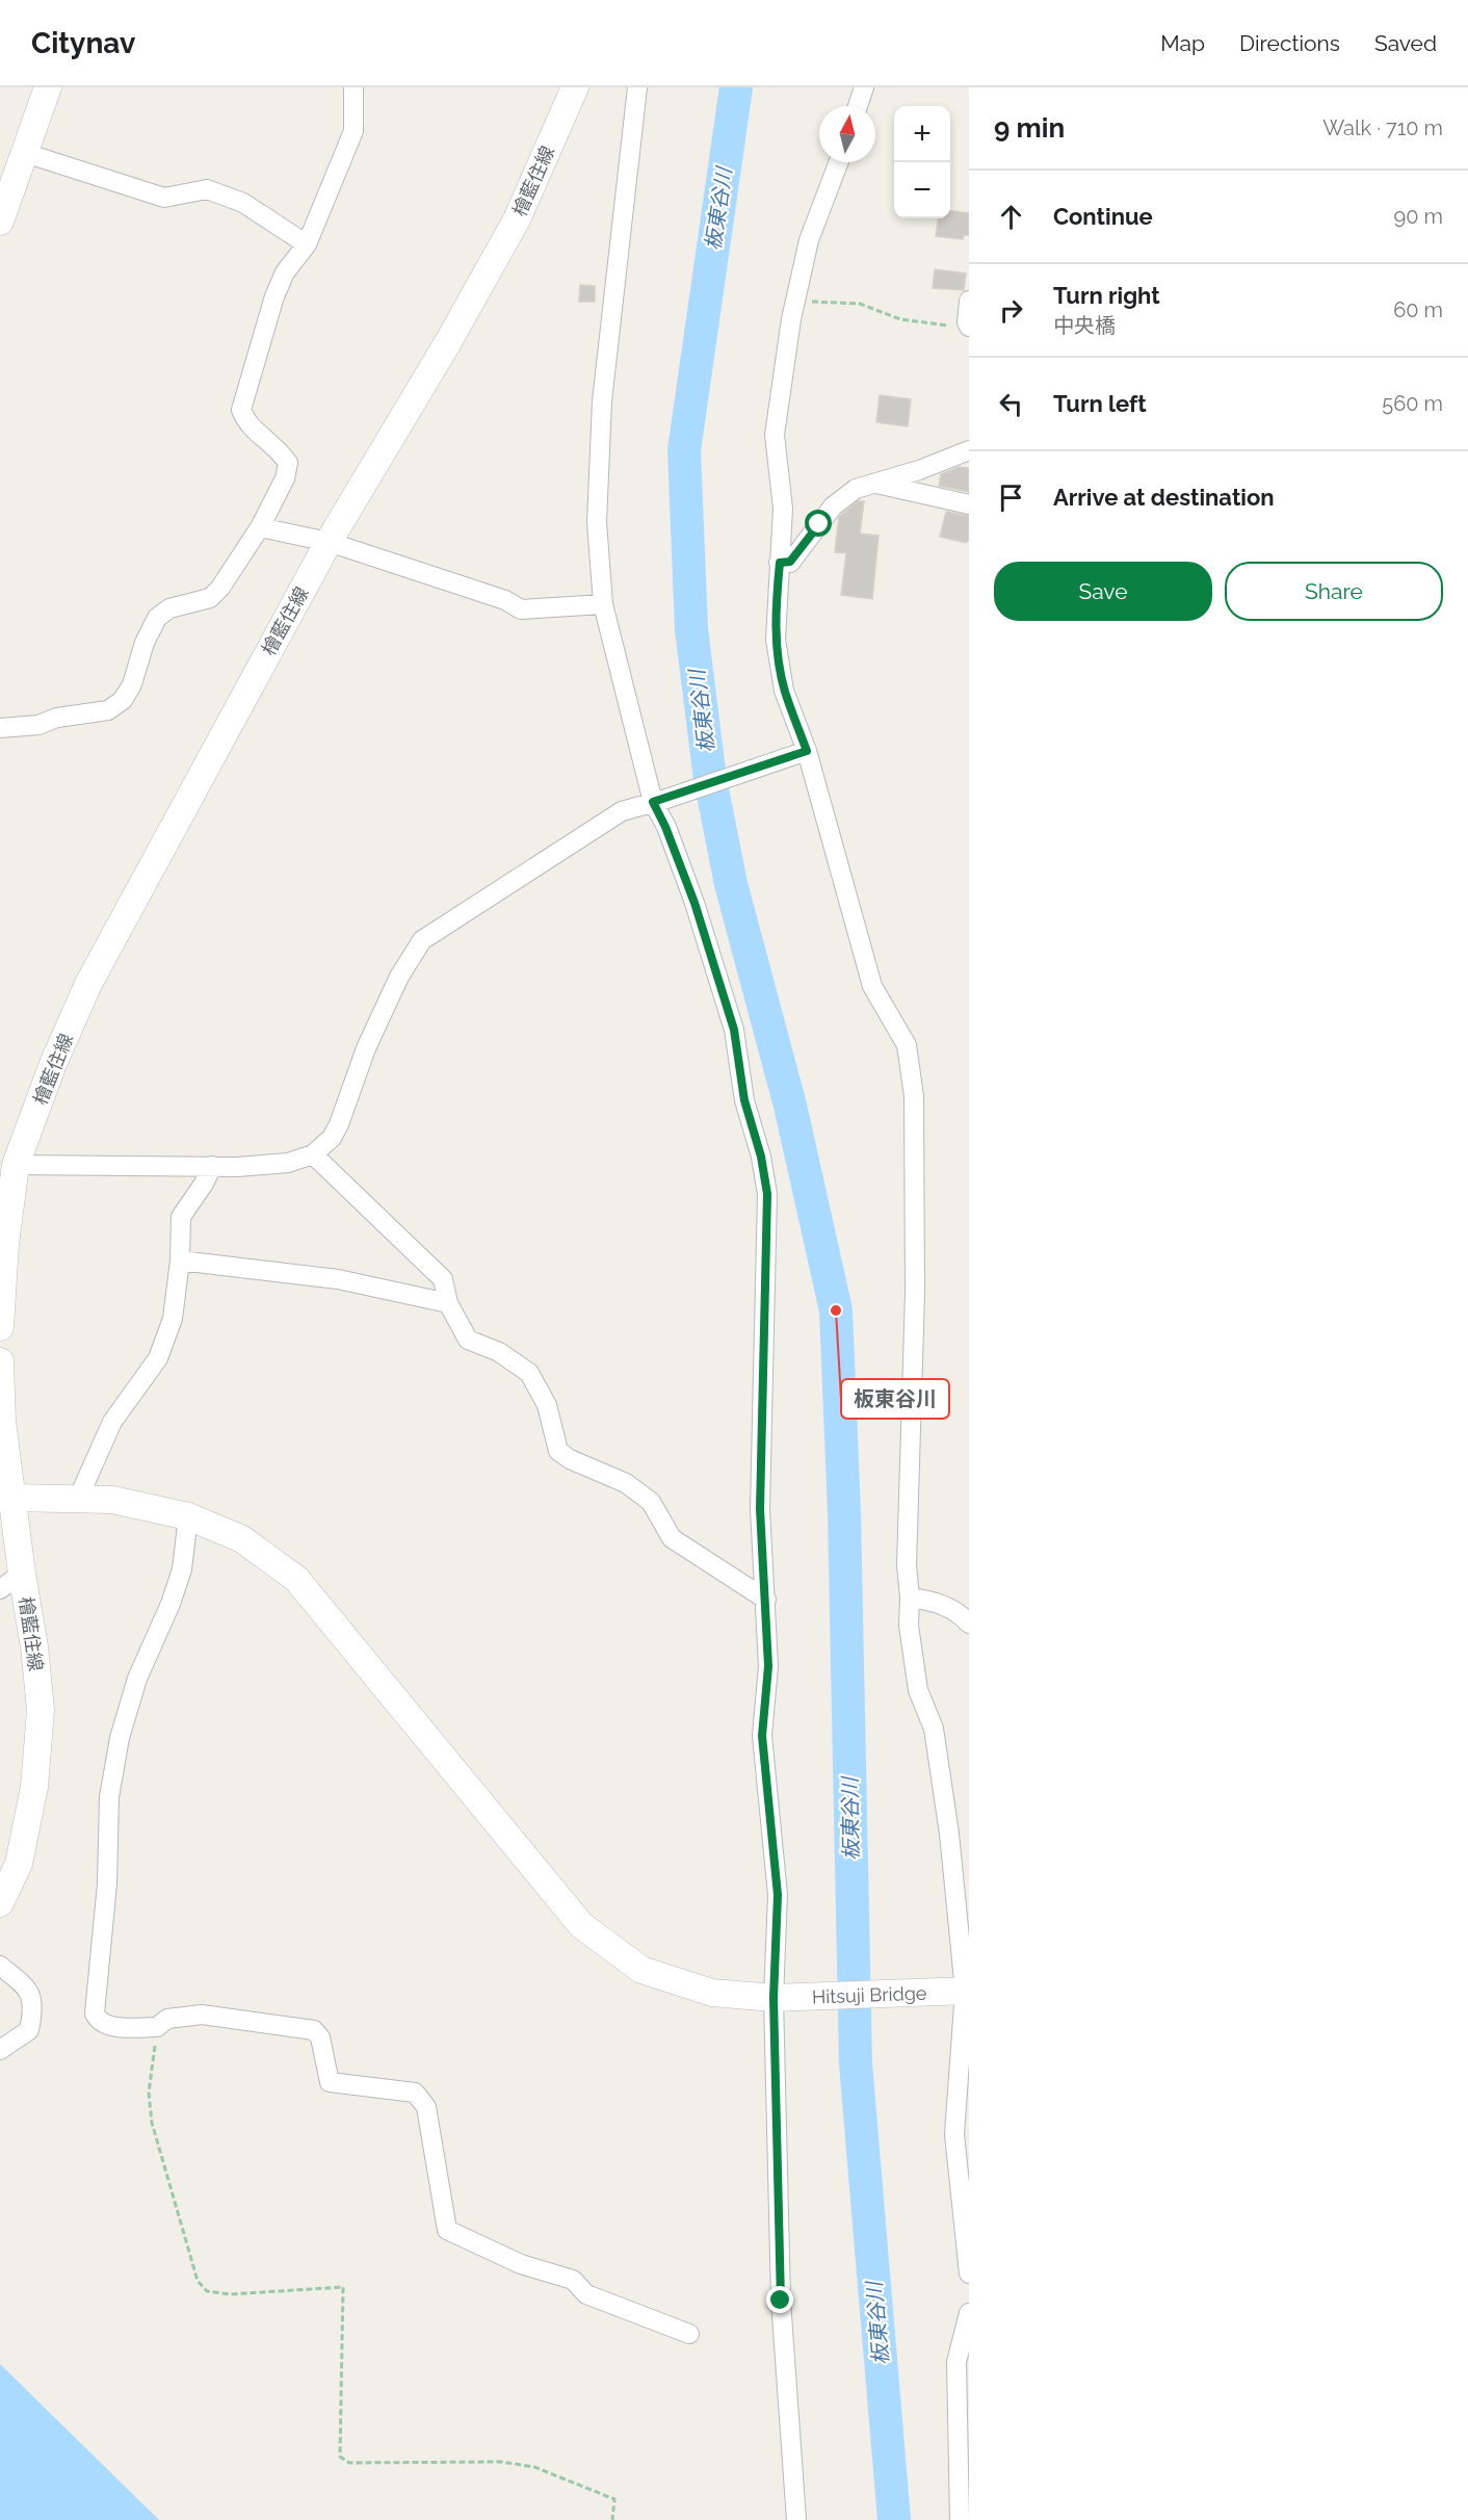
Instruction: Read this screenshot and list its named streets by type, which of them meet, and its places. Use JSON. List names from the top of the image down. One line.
{"streets":{"main road":["檜藍住線","Hitsuji Bridge"]},"crossings":[["檜藍住線","Hitsuji Bridge"]],"water":["板東谷川"],"places":["板東谷川"],"north":"top","page":{"header":"Citynav","nav":["Map","Directions","Saved"],"heading":["9 min","Walk · 710 m"],"map_buttons":["+","−"],"list":[["Continue","90 m"],["Turn right","中央橋","60 m"],["Turn left","560 m"],"Arrive at destination"],"buttons":["Save","Share"]}}
